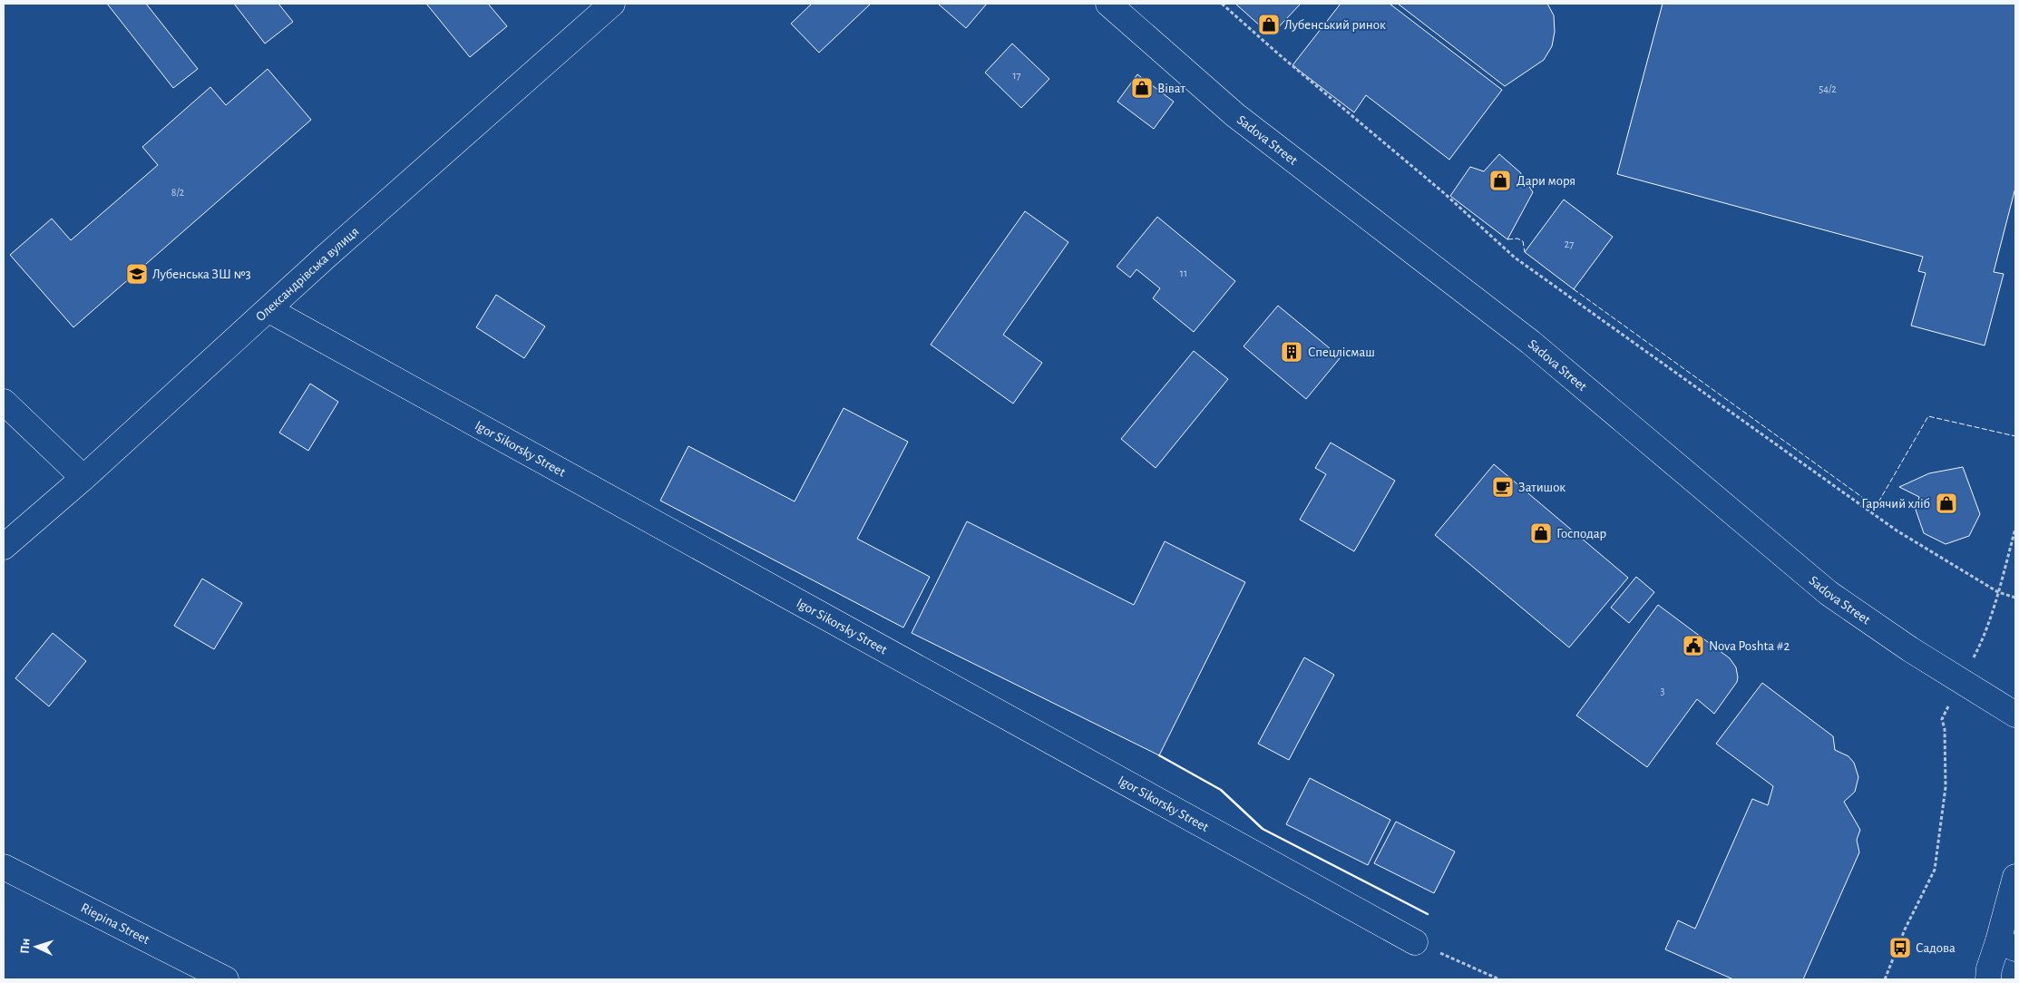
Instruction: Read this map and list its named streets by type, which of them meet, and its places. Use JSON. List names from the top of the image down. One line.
{"streets":{"main road":["Sadova Street","Олександрівська вулиця","Igor Sikorsky Street","Riepina Street"]},"crossings":[["Олександрівська вулиця","Igor Sikorsky Street"]],"places":{"shop":["Лубенський ринок","Віват","Дари моря","Гарячий хліб","Господар"],"school or university":["Лубенська ЗШ №3"],"building":["Спецлісмаш"],"cafe":["Затишок"],"public building":["Nova Poshta #2"],"bus stop":["Садова"]},"house_numbers":["17","54/2","8/2","27","11","3"],"north":"left"}
